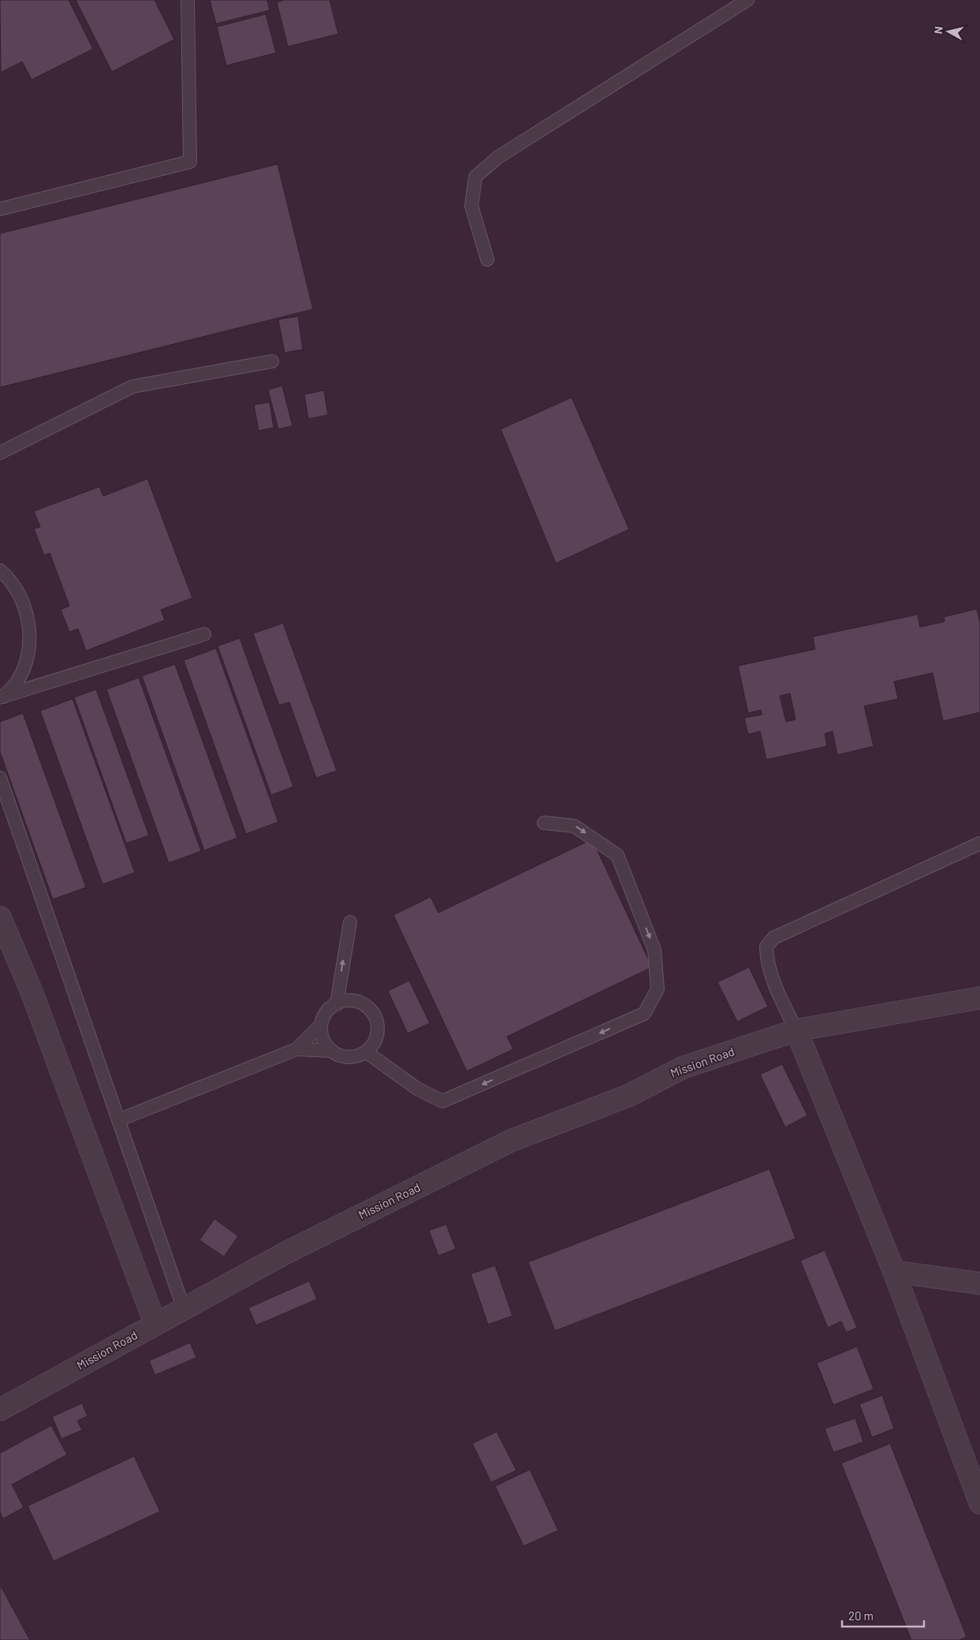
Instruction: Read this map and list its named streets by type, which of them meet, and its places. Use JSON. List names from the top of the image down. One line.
{"streets":{"street":["Mission Road"]},"scale_bar":"20 m","north":"left"}
